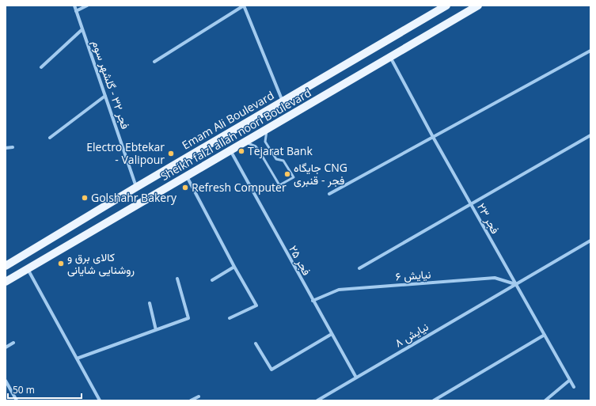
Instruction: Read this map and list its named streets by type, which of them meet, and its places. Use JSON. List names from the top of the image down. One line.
{"streets":{"main road":["Emam Ali Boulevard","Sheikh falzl allah noori Boulevard"],"street":["فجر ۳۲ - گلشهر سوم","فجر ۲۳","فجر ۲۵","نیایش ۶","نیایش ۸"]},"crossings":[["فجر ۳۲ - گلشهر سوم","Emam Ali Boulevard"],["Sheikh falzl allah noori Boulevard","فجر ۲۳"],["Sheikh falzl allah noori Boulevard","فجر ۲۵"],["فجر ۲۳","نیایش ۶"],["فجر ۲۳","نیایش ۸"],["فجر ۲۵","نیایش ۶"],["فجر ۲۵","نیایش ۸"],["نیایش ۶","نیایش ۸"]],"places":["Tejarat Bank","Electro Ebtekar - Valipour","جایگاه CNG فجر - قنبری","Refresh Computer","Golshahr Bakery","کالای برق و روشنایی شایانی"],"scale_bar":"50 m"}
